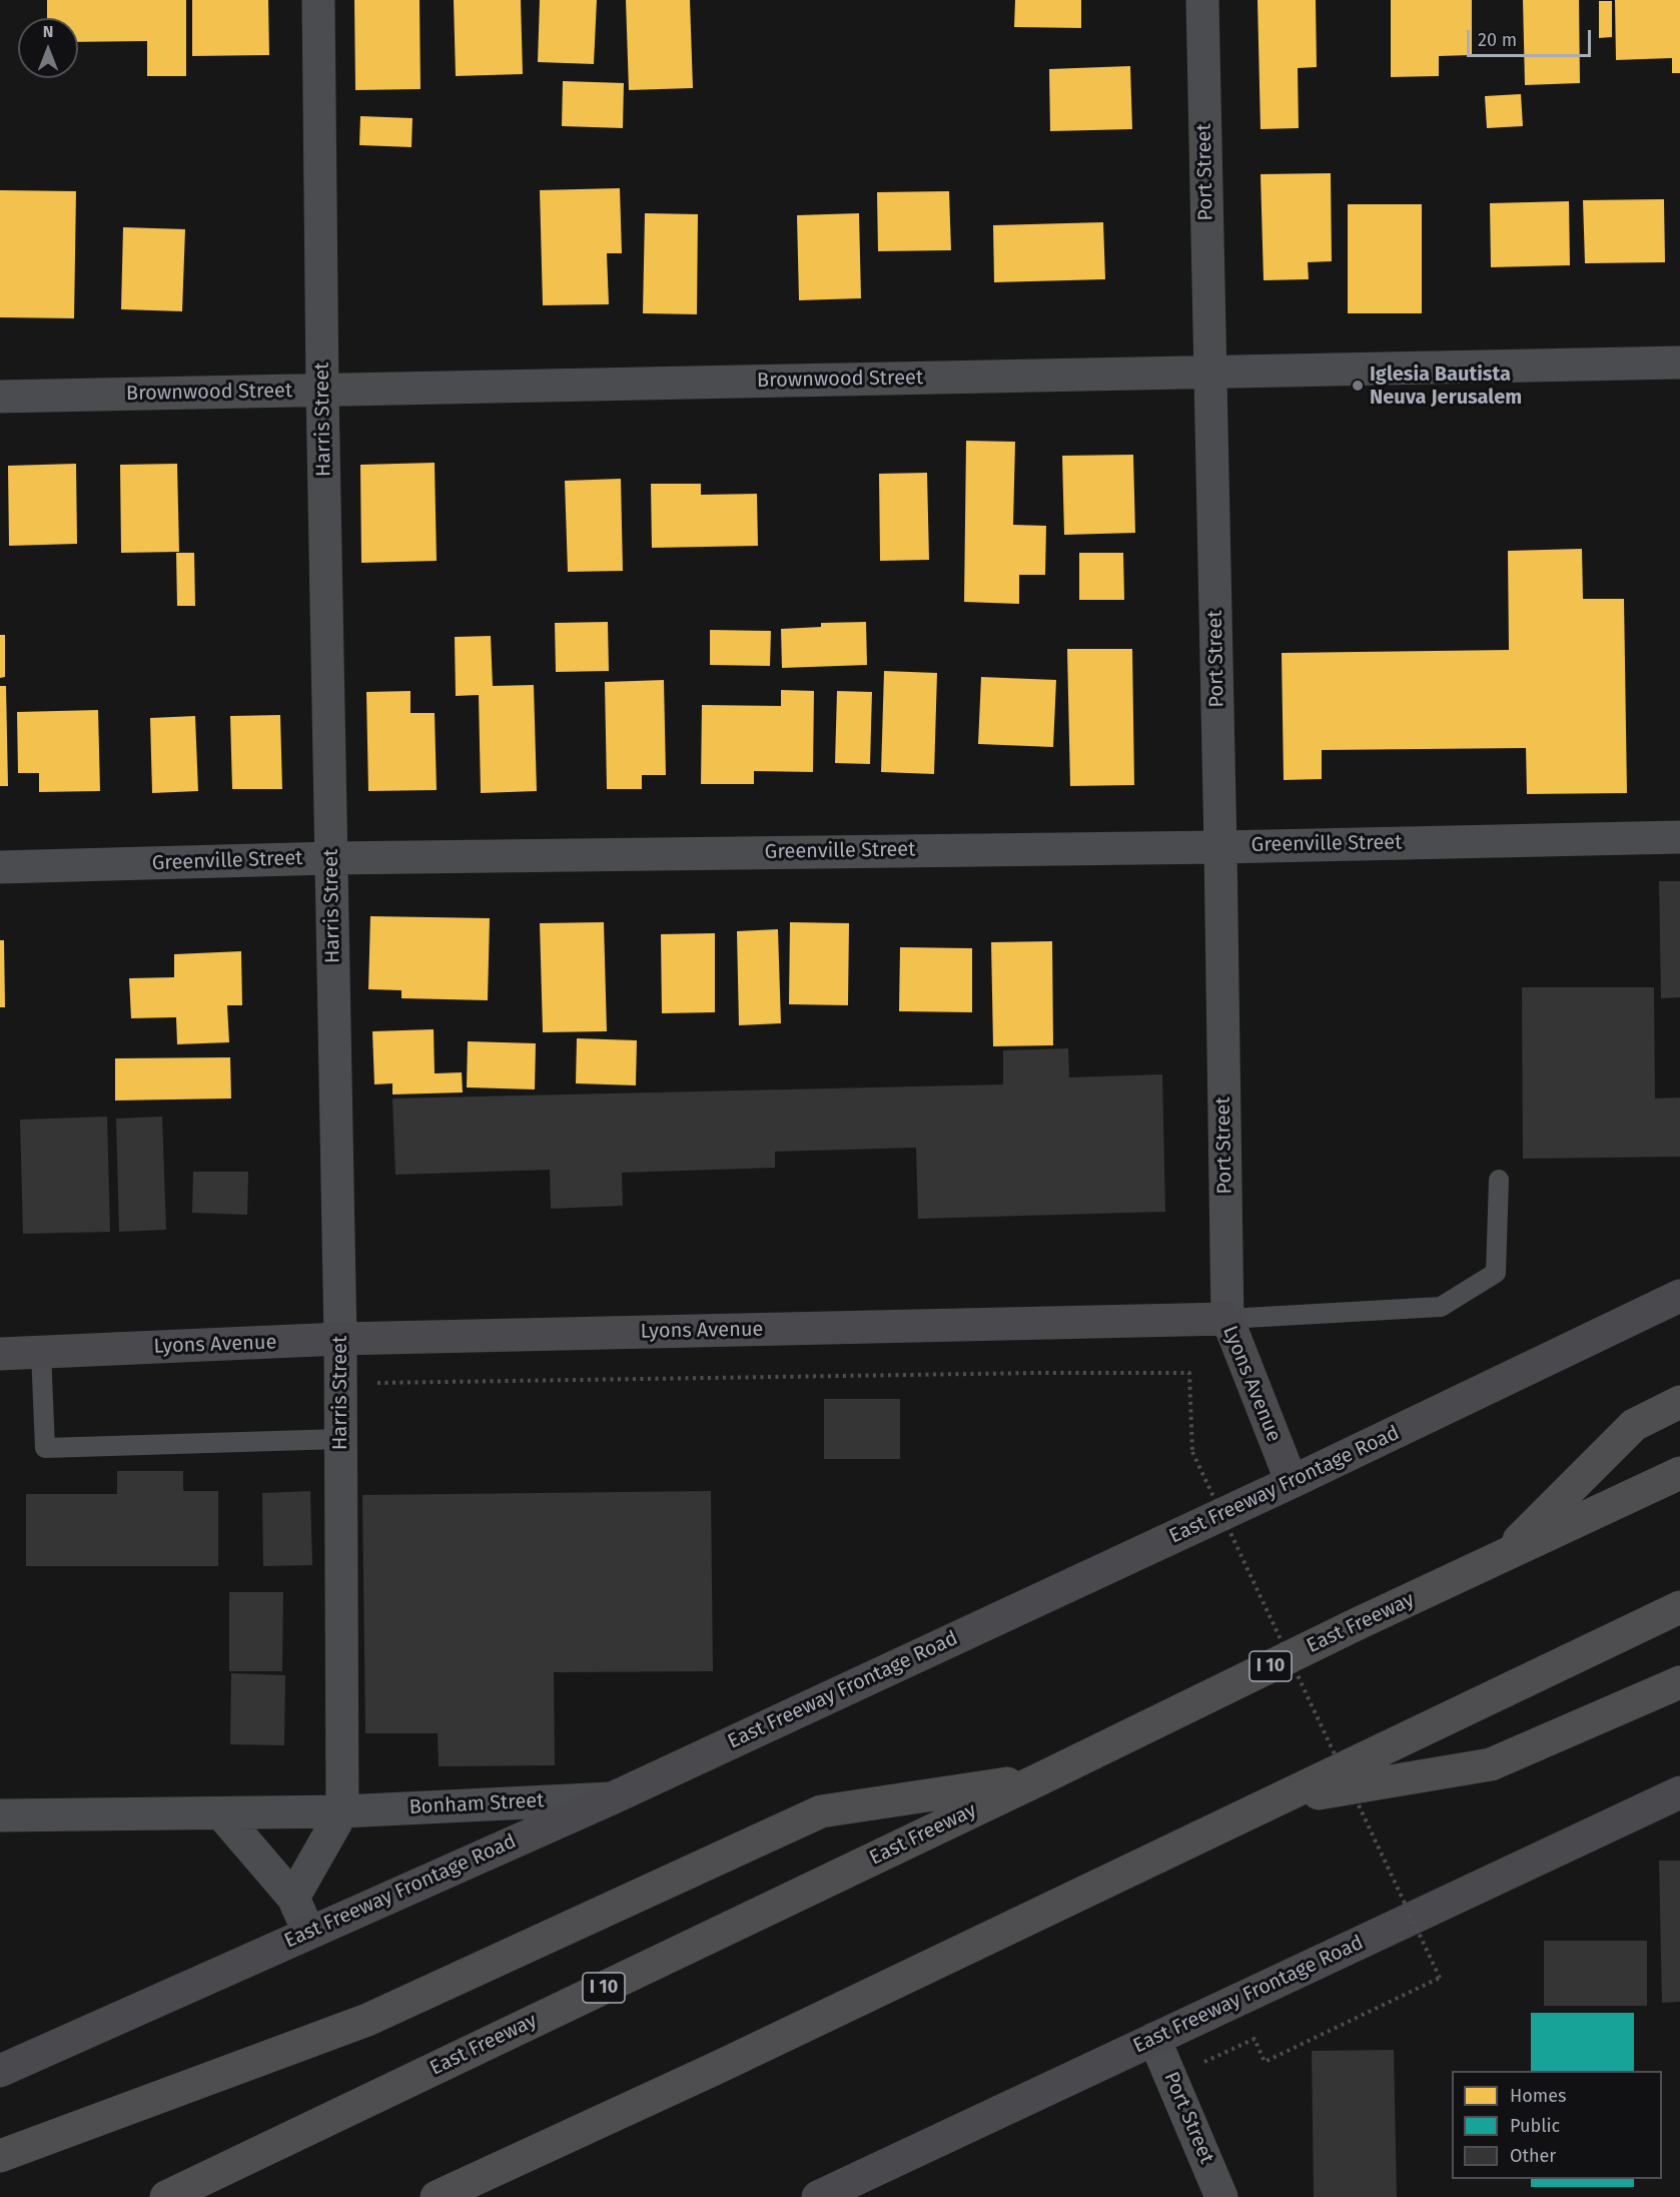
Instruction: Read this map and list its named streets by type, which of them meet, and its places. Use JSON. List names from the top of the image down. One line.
{"streets":{"highway":["East Freeway","I 10"],"main road":["Lyons Avenue","East Freeway Frontage Road"],"street":["Port Street","Brownwood Street","Harris Street","Greenville Street","Bonham Street"]},"crossings":[["Port Street","Brownwood Street"],["Port Street","Greenville Street"],["Port Street","Lyons Avenue"],["Port Street","East Freeway Frontage Road"],["Brownwood Street","Harris Street"],["Harris Street","Greenville Street"],["Harris Street","Lyons Avenue"],["Harris Street","Bonham Street"],["Lyons Avenue","East Freeway Frontage Road"],["East Freeway Frontage Road","Bonham Street"]],"places":["Iglesia Bautista Neuva Jerusalem"],"legend":["Homes","Public","Other"],"scale_bar":"20 m","north":"top"}
